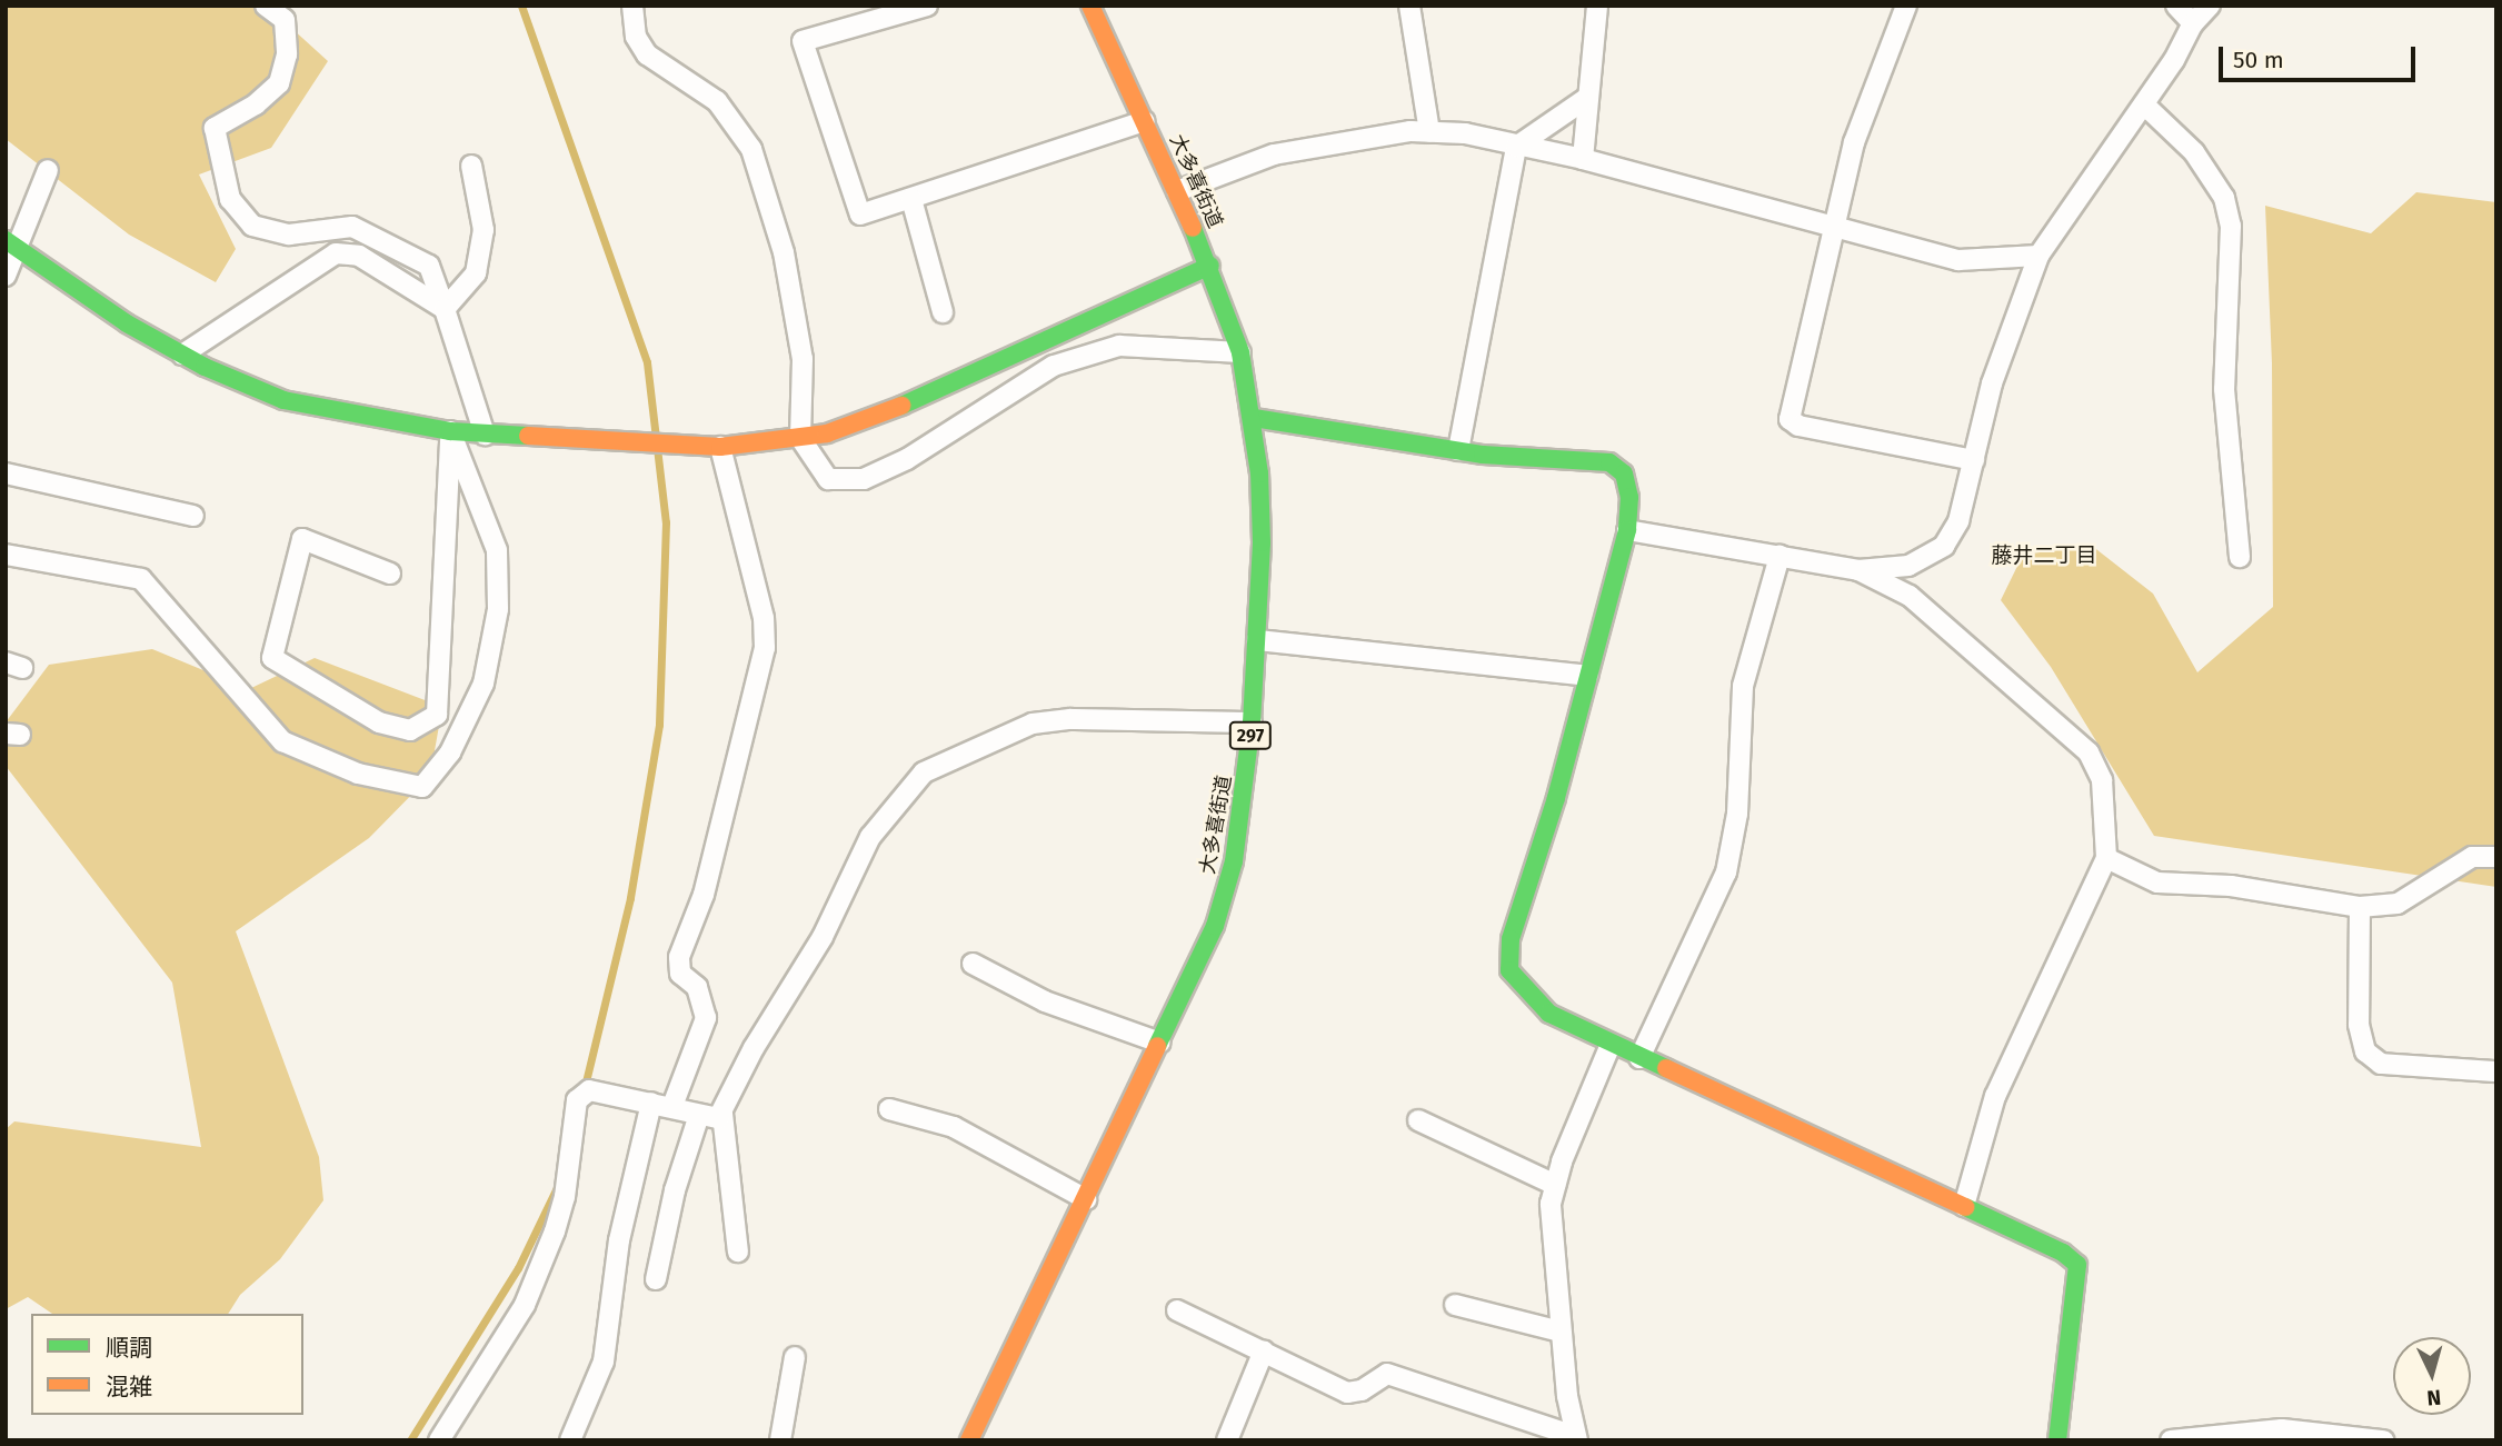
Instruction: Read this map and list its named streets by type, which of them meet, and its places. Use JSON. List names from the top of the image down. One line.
{"streets":{"main road":["大多喜街道","297"]},"districts":["藤井二丁目"],"legend":["順調","混雑"],"scale_bar":"50 m","north":"bottom"}
